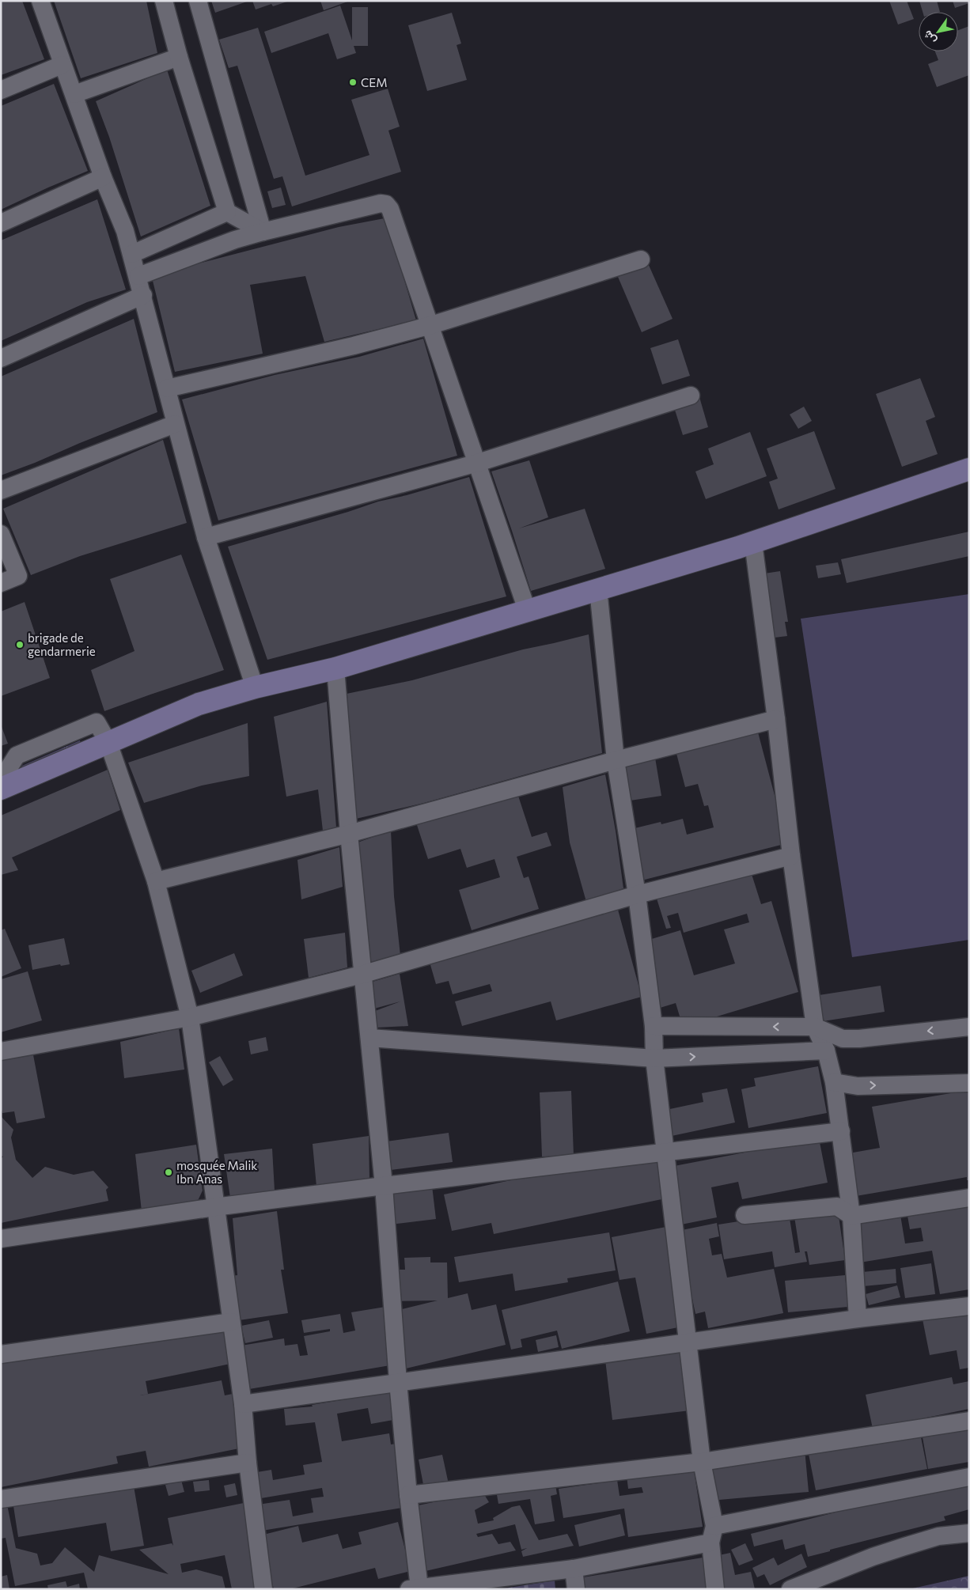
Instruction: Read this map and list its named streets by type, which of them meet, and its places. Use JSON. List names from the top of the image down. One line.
{"places":["CEM","brigade de gendarmerie","mosquée Malik Ibn Anas"],"north":"bottom left"}
